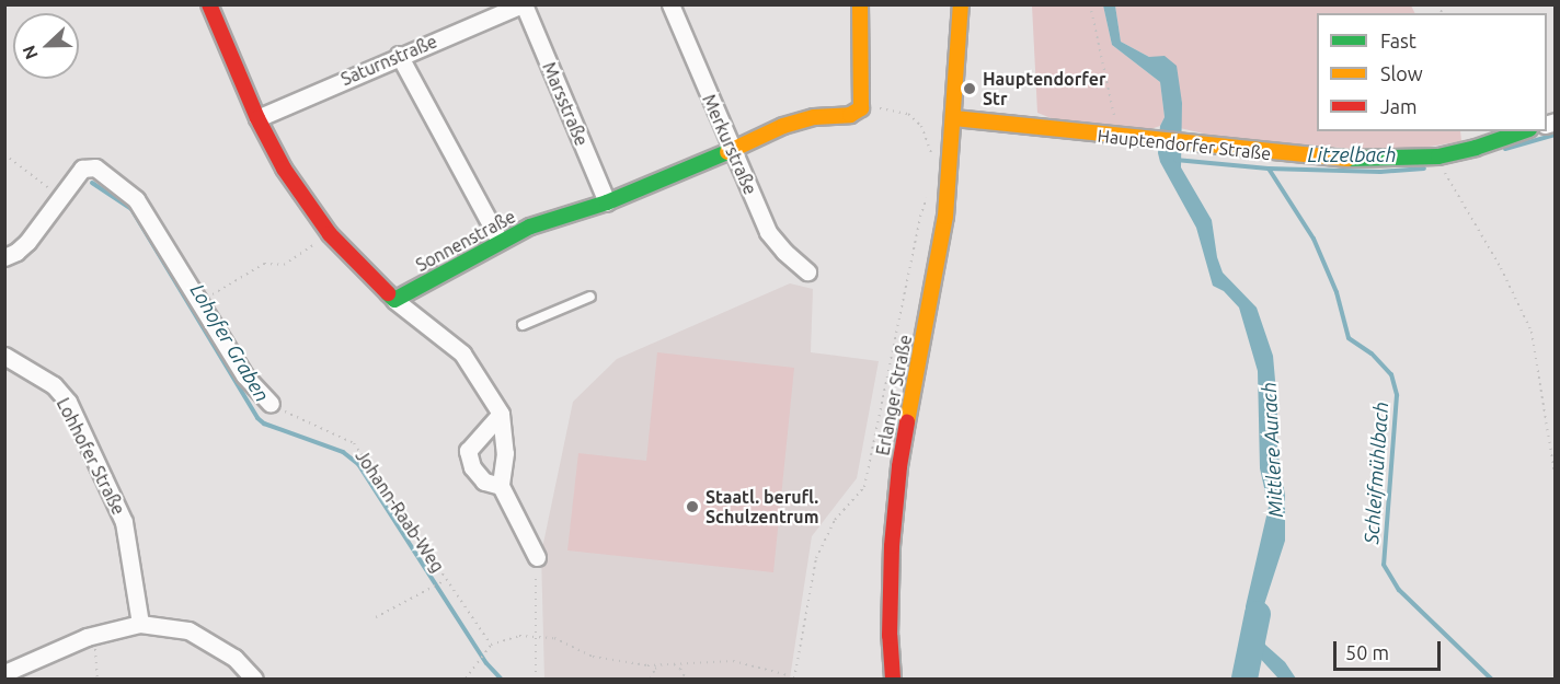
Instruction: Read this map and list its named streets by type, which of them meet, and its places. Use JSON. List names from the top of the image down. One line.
{"streets":{"street":["Saturnstraße","Marsstraße","Merkurstraße","Hauptendorfer Straße","Sonnenstraße","Erlanger Straße","Lohhofer Straße"],"path":["Johann-Raab-Weg"]},"crossings":[["Saturnstraße","Marsstraße"],["Marsstraße","Sonnenstraße"],["Merkurstraße","Sonnenstraße"],["Hauptendorfer Straße","Erlanger Straße"]],"water":["Litzelbach","Lohofer Graben","Mittlere Aurach","Schleifmühlbach"],"places":["Hauptendorfer Str","Staatl. berufl. Schulzentrum"],"legend":["Fast","Slow","Jam"],"scale_bar":"50 m","north":"left"}
